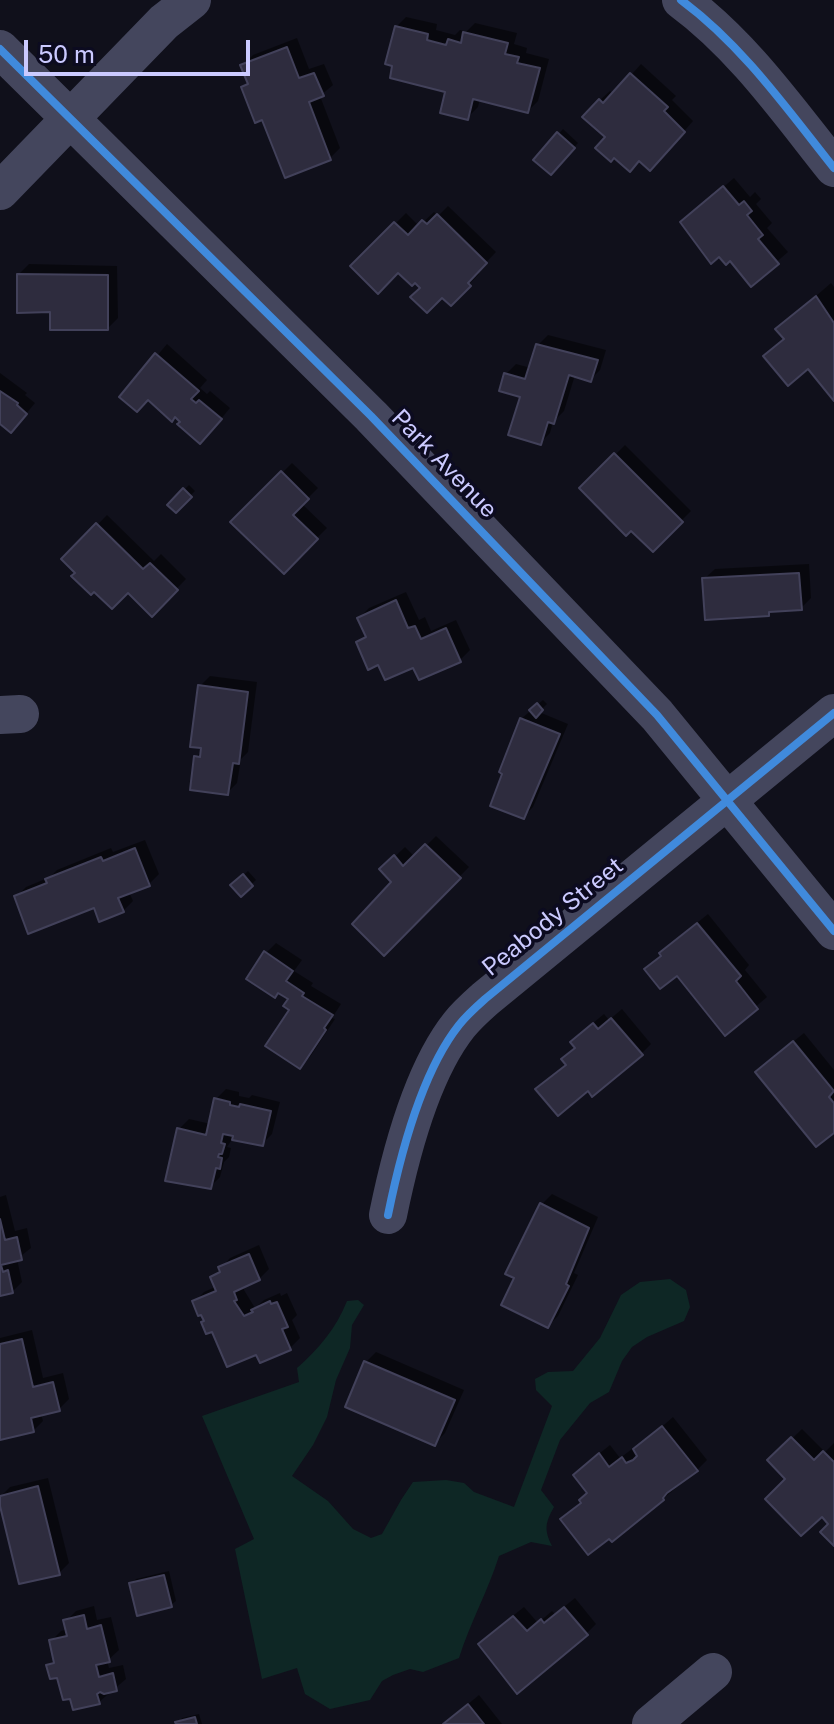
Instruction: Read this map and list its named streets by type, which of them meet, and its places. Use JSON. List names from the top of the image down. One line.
{"streets":{"street":["Park Avenue","Peabody Street"]},"crossings":[["Park Avenue","Peabody Street"]],"scale_bar":"50 m"}
